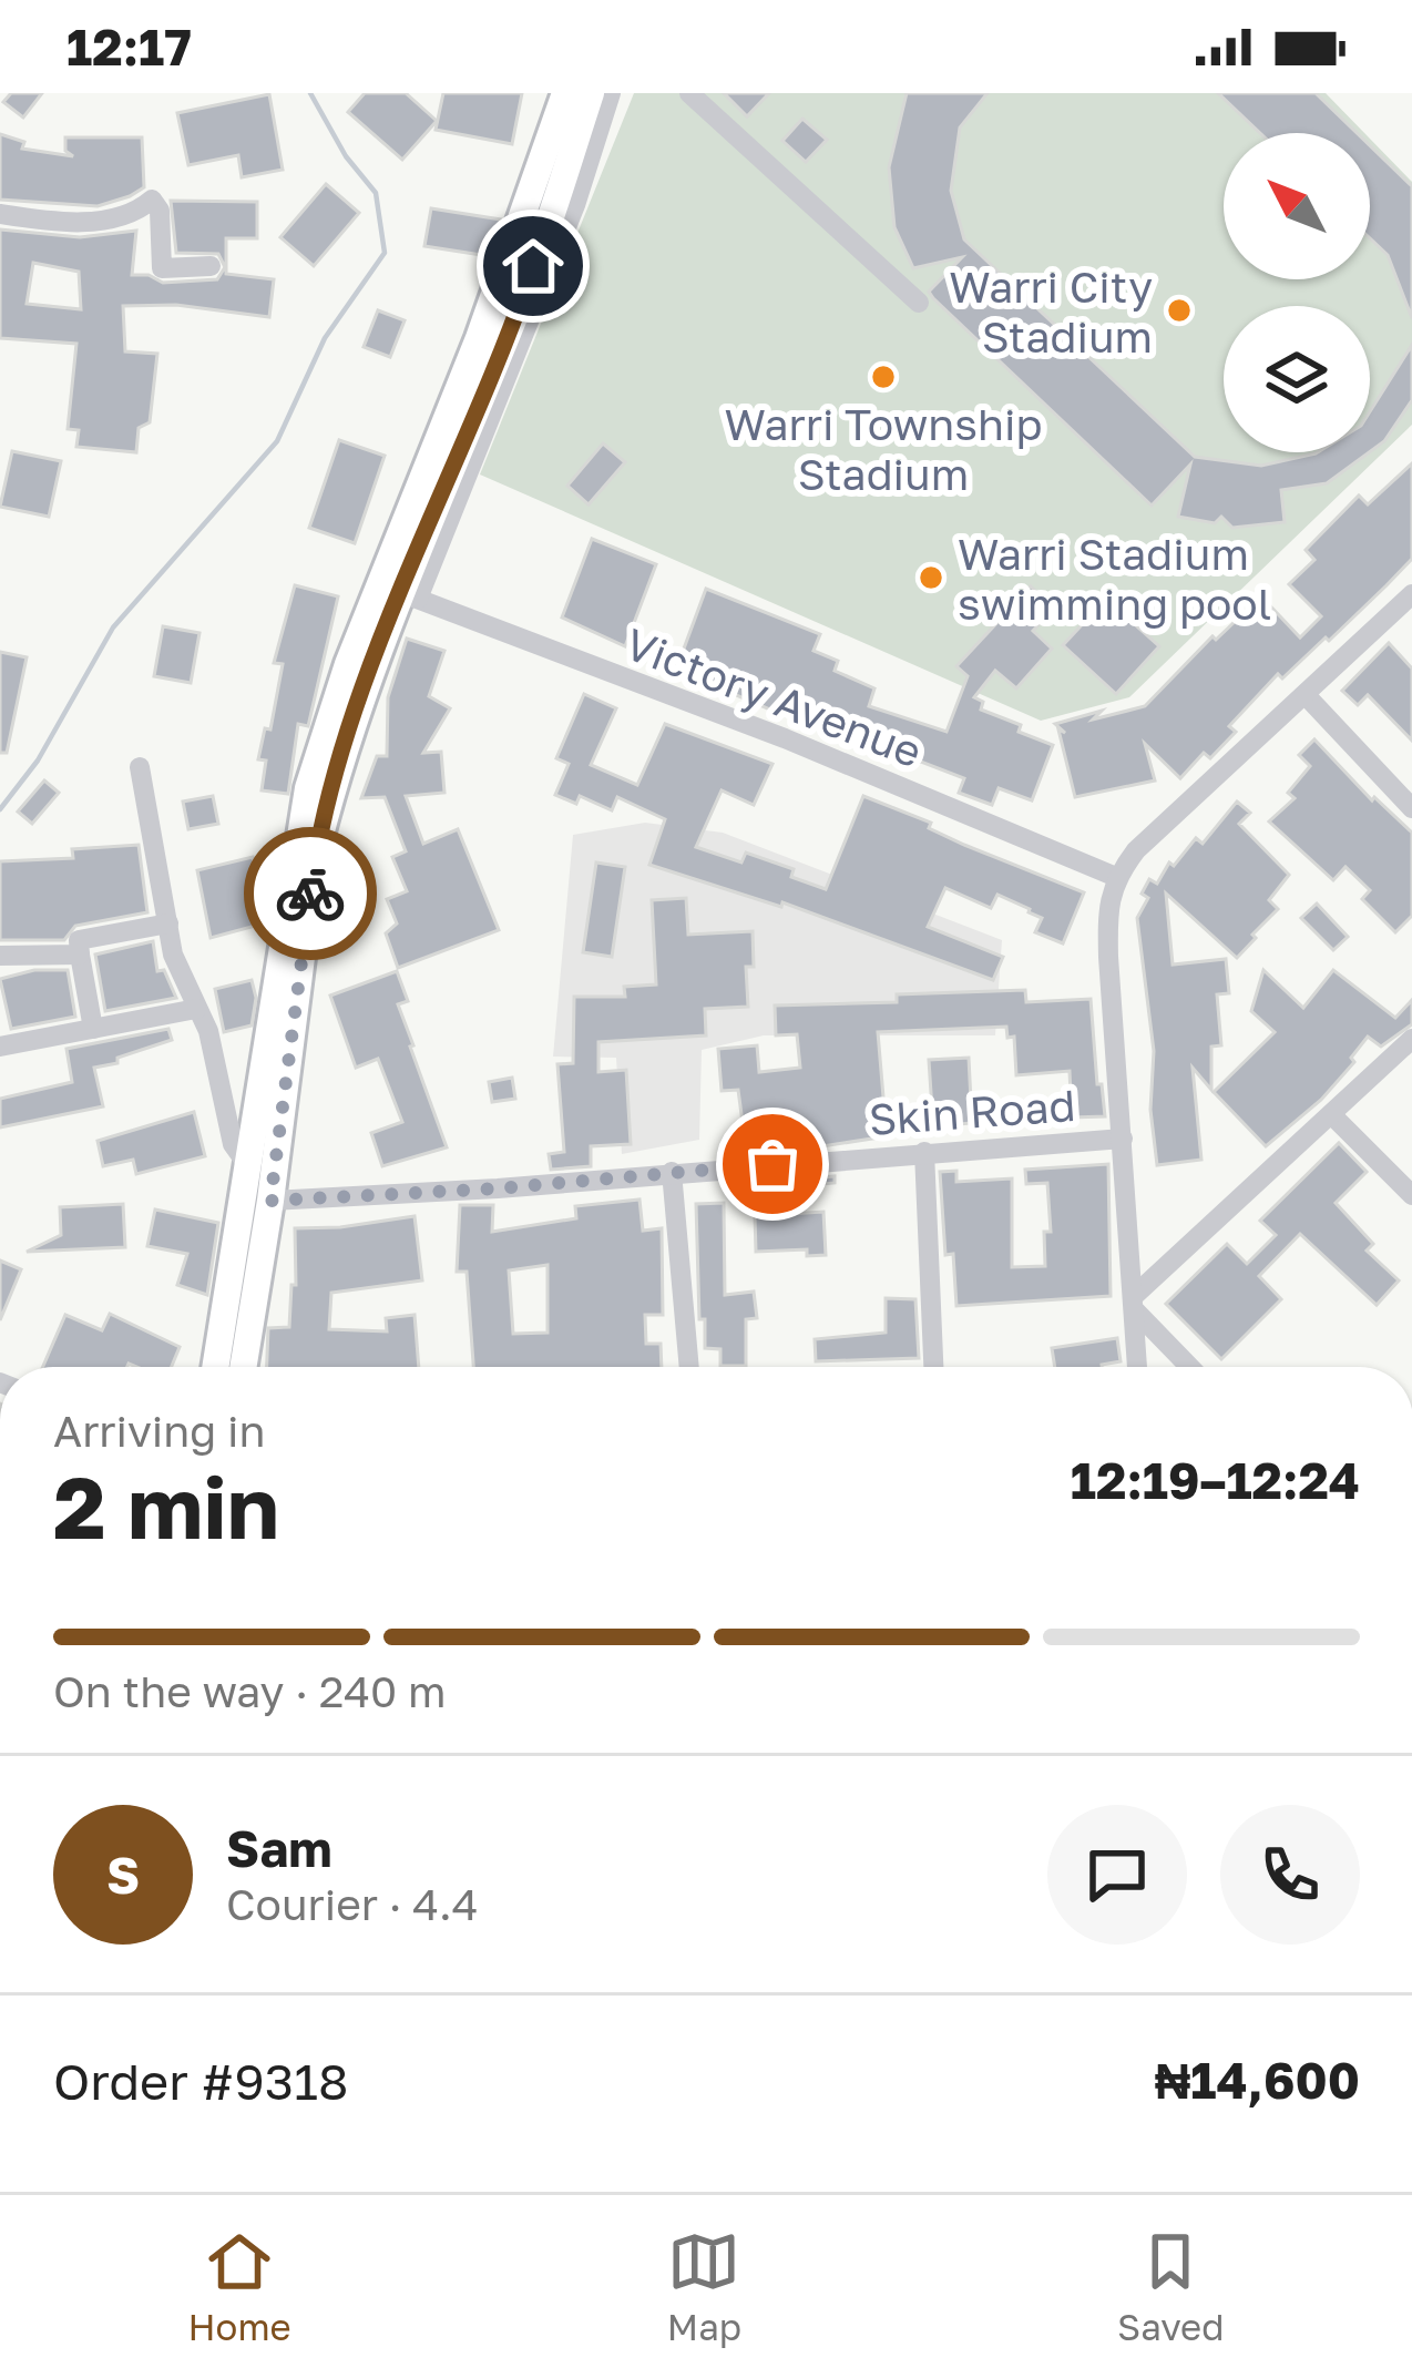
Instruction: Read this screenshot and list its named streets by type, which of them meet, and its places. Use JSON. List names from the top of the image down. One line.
{"streets":{"street":["Victory Avenue","Skin Road"]},"places":["Warri City Stadium","Warri Township Stadium","Warri Stadium swimming pool"],"north":"top left","page":{"status":"12:17","heading":["2 min","Arriving in","12:19–12:24"],"panel":["Sam","Courier · 4.4","Order #9318","₦14,600"],"bar":"On the way · 240 m","round":"S","tabs":["Home","Map","Saved"]}}
